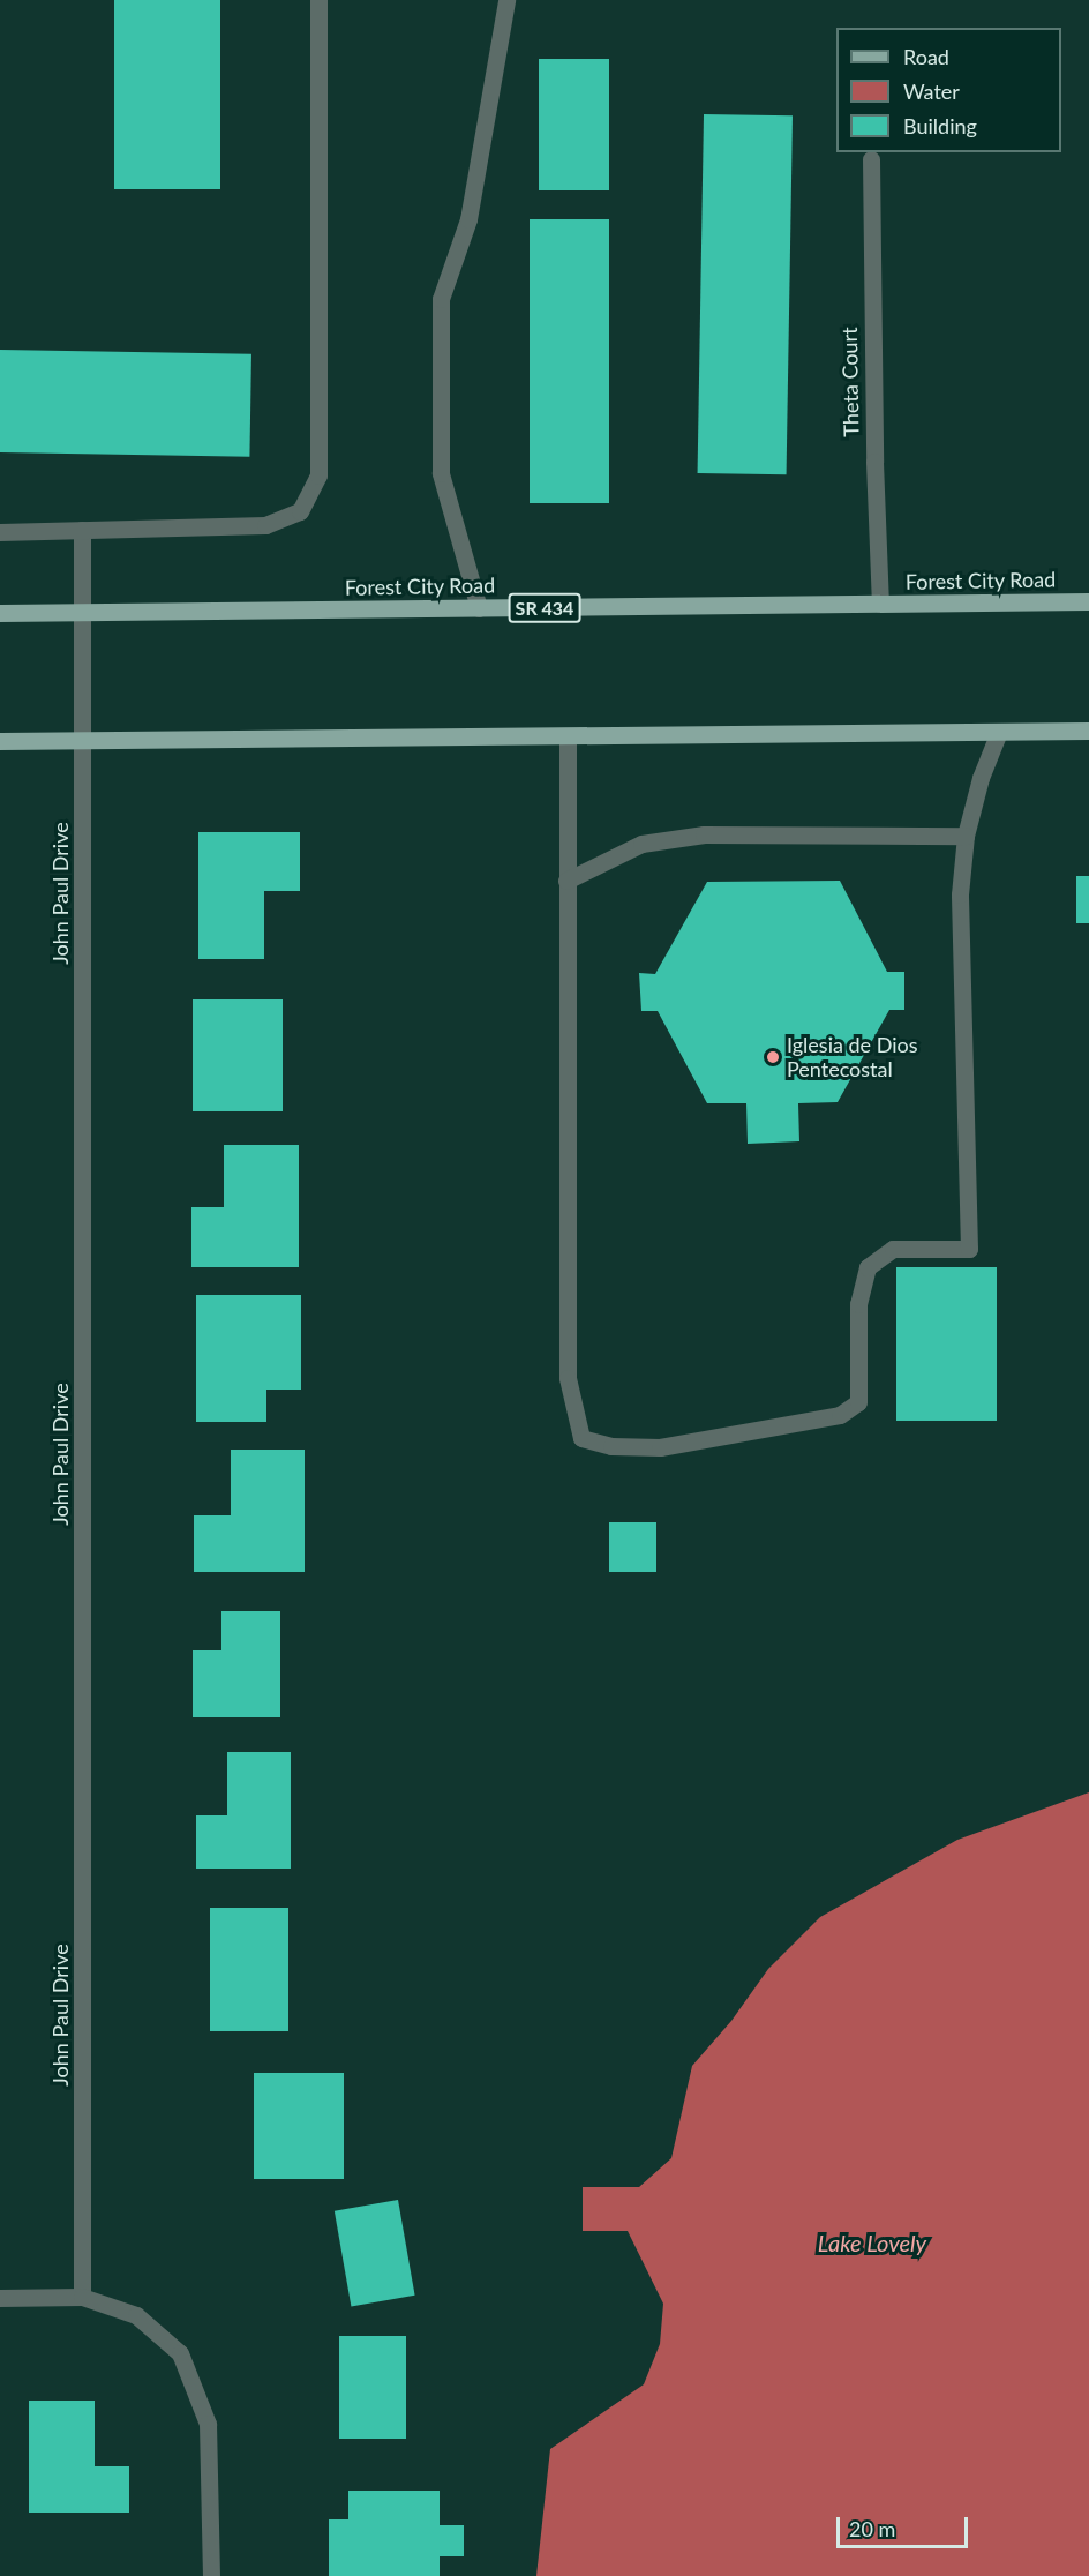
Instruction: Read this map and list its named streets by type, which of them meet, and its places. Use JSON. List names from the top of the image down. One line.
{"streets":{"main road":["Forest City Road","SR 434"],"street":["Theta Court","John Paul Drive"]},"crossings":[["Theta Court","Forest City Road"],["Forest City Road","John Paul Drive"]],"water":["Lake Lovely"],"places":["Iglesia de Dios Pentecostal"],"legend":["Road","Water","Building"],"scale_bar":"20 m"}
